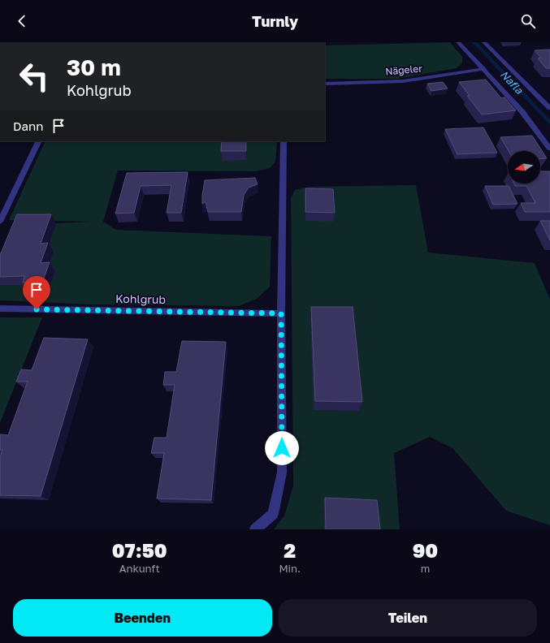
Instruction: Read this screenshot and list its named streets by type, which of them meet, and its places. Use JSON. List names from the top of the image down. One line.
{"streets":{"street":["Nägeler","Kohlgrub"]},"water":["Nafla"],"north":"left","page":{"header":"Turnly","turn":["30 m","Kohlgrub"],"then":"Dann","eta":["07:50","Ankunft","2","Min.","90","m"],"buttons":["Beenden","Teilen"]}}
